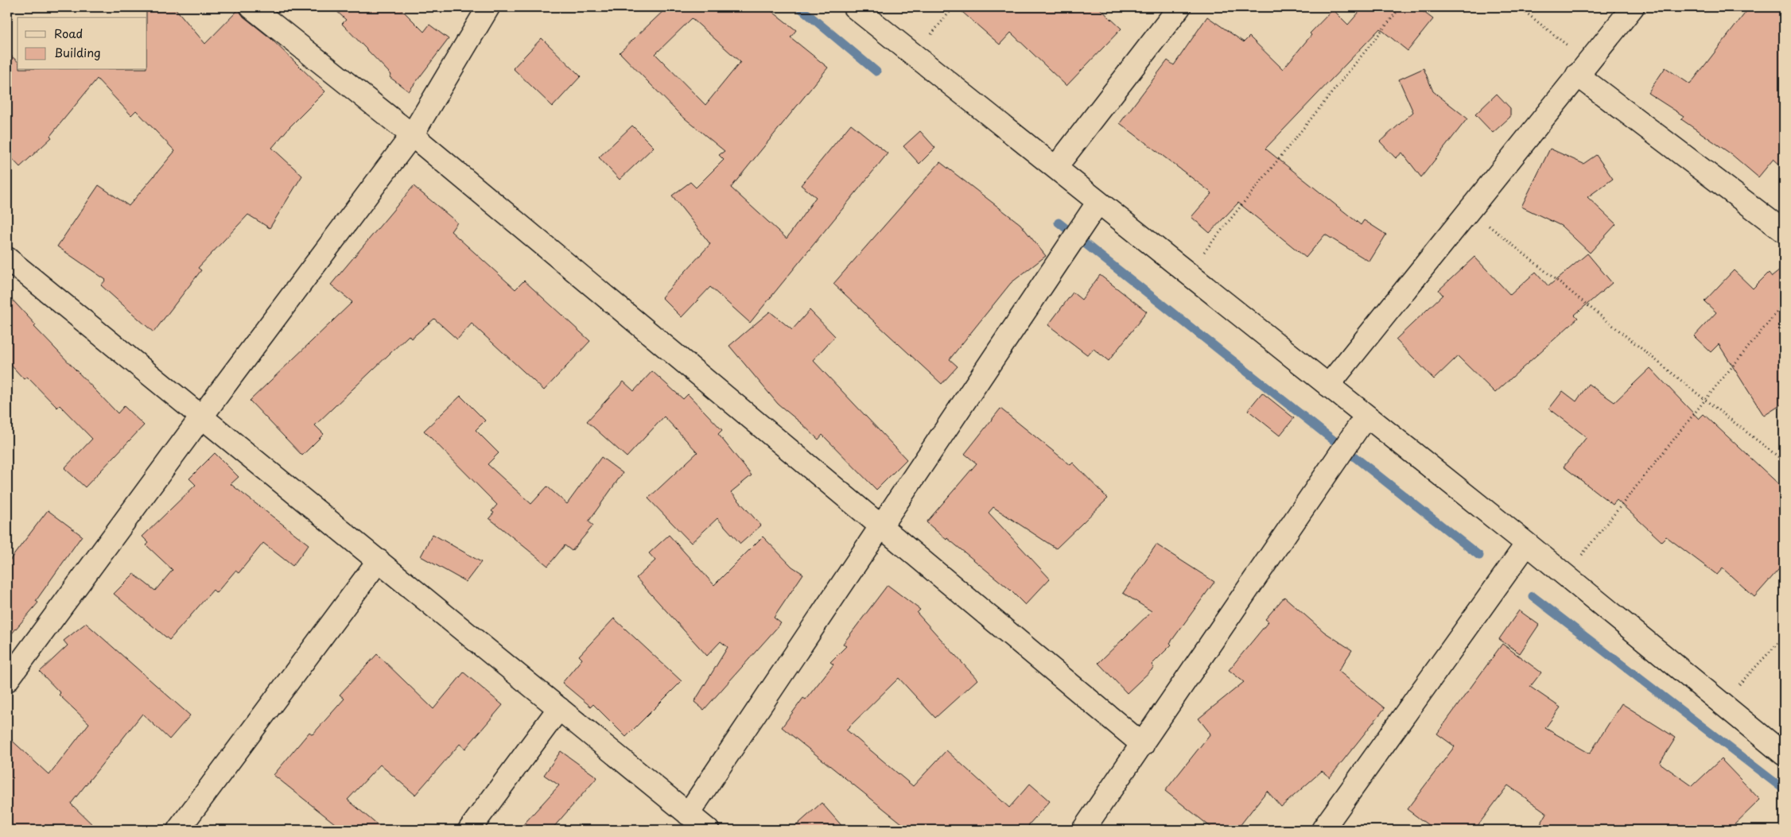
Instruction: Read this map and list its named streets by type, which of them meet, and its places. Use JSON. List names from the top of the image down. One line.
{"legend":["Road","Building"]}
